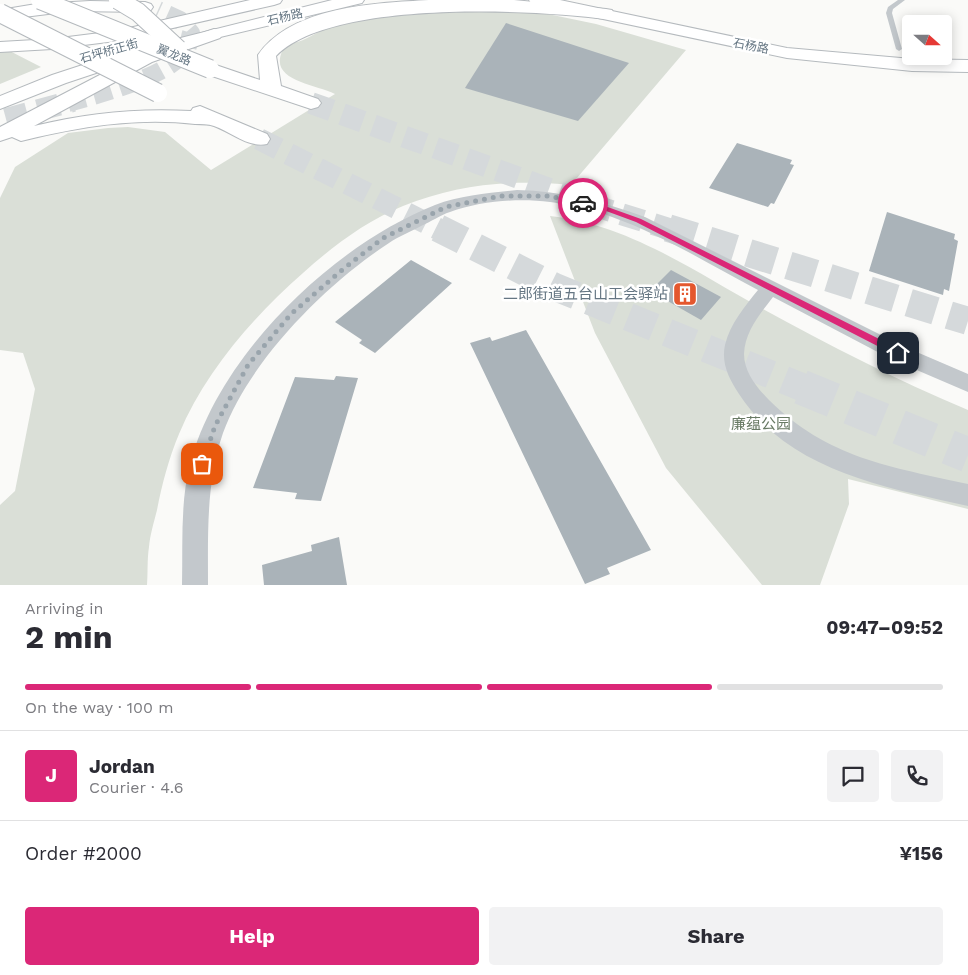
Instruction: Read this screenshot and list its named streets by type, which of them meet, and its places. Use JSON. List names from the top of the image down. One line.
{"streets":{"main road":["石杨路","石坪桥正街","翼龙路"]},"crossings":[["石杨路","石坪桥正街"]],"parks":["廉蕴公园"],"places":{"building":["二郎街道五台山工会驿站"]},"north":"right","page":{"heading":["2 min","Arriving in","09:47–09:52"],"panel":["Jordan","Courier · 4.6","Order #2000","¥156"],"bar":"On the way · 100 m","round":"J","buttons":["Help","Share"]}}
